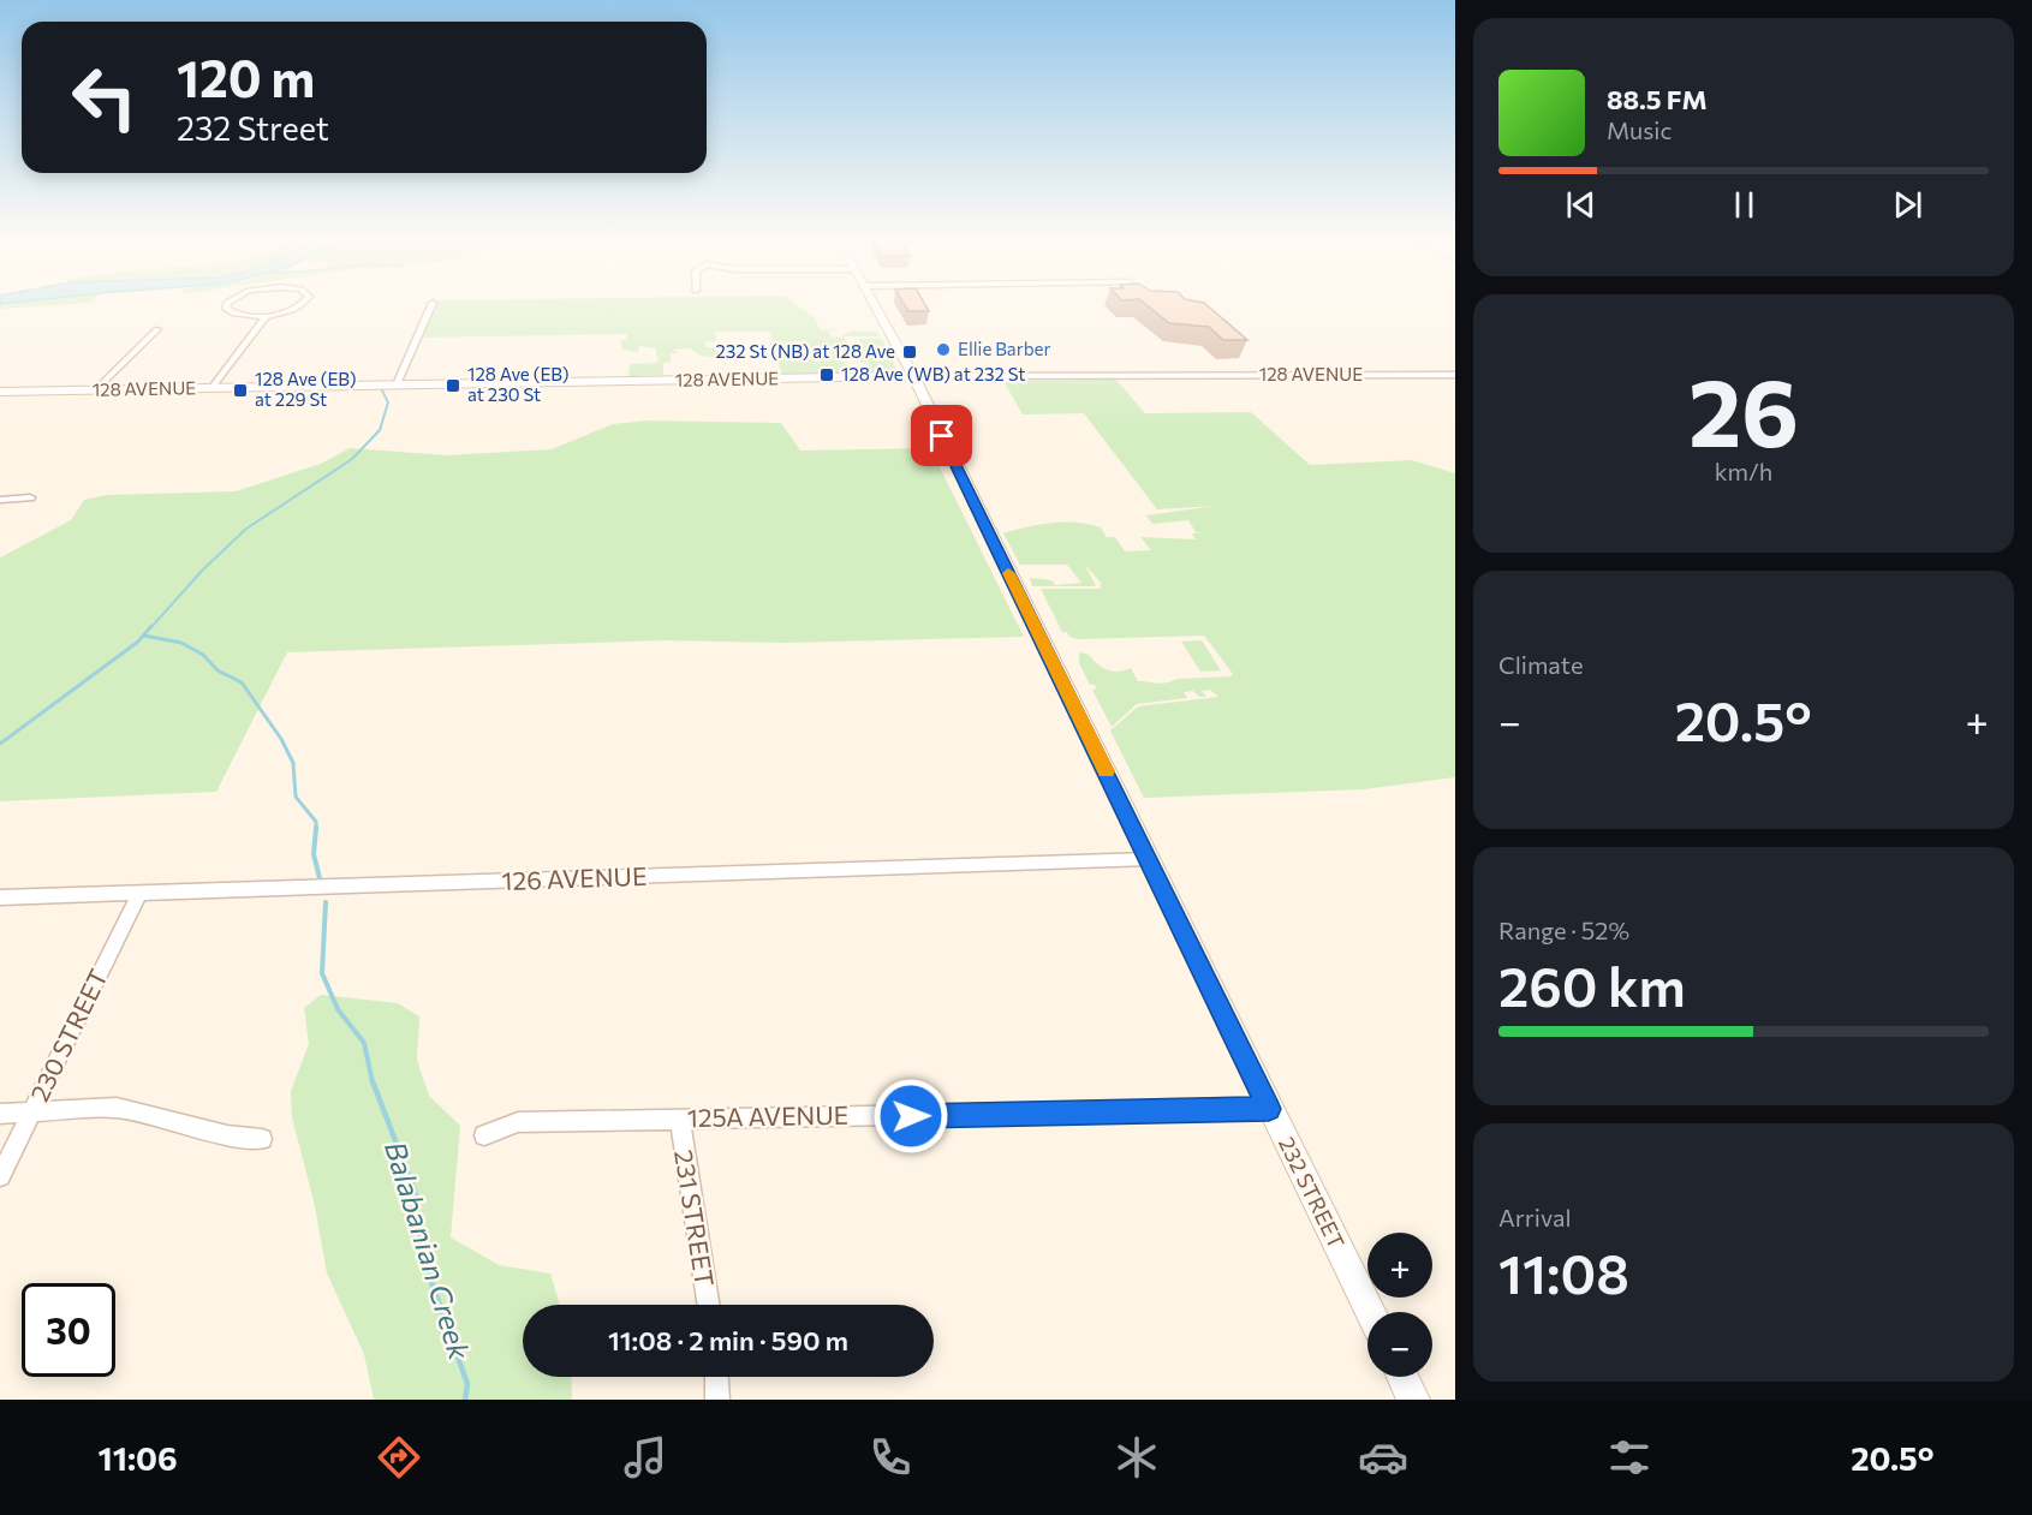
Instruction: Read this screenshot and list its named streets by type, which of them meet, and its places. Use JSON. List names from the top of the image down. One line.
{"streets":{"main road":["128 AVENUE","232 STREET"],"street":["126 AVENUE","230 STREET","125A AVENUE","231 STREET"]},"crossings":[["128 AVENUE","232 STREET"],["126 AVENUE","230 STREET"],["126 AVENUE","232 STREET"],["125A AVENUE","232 STREET"],["125A AVENUE","231 STREET"]],"water":["Balabanian Creek"],"places":{"other":["Ellie Barber"],"transit":["232 St (NB) at 128 Ave","128 Ave (WB) at 232 St","128 Ave (EB) at 230 St","128 Ave (EB) at 229 St"]},"page":{"turn":["120 m","232 Street"],"song":["88.5 FM","Music"],"tile":[["26","km/h"],"Climate",["Range · 52%","260 km"],["Arrival","11:08"]],"heat":["−","20.5°","+"],"map_buttons":["+","−"],"limit":"30","trip":"11:08 · 2 min · 590 m","tabs":["11:06","20.5°"]}}
